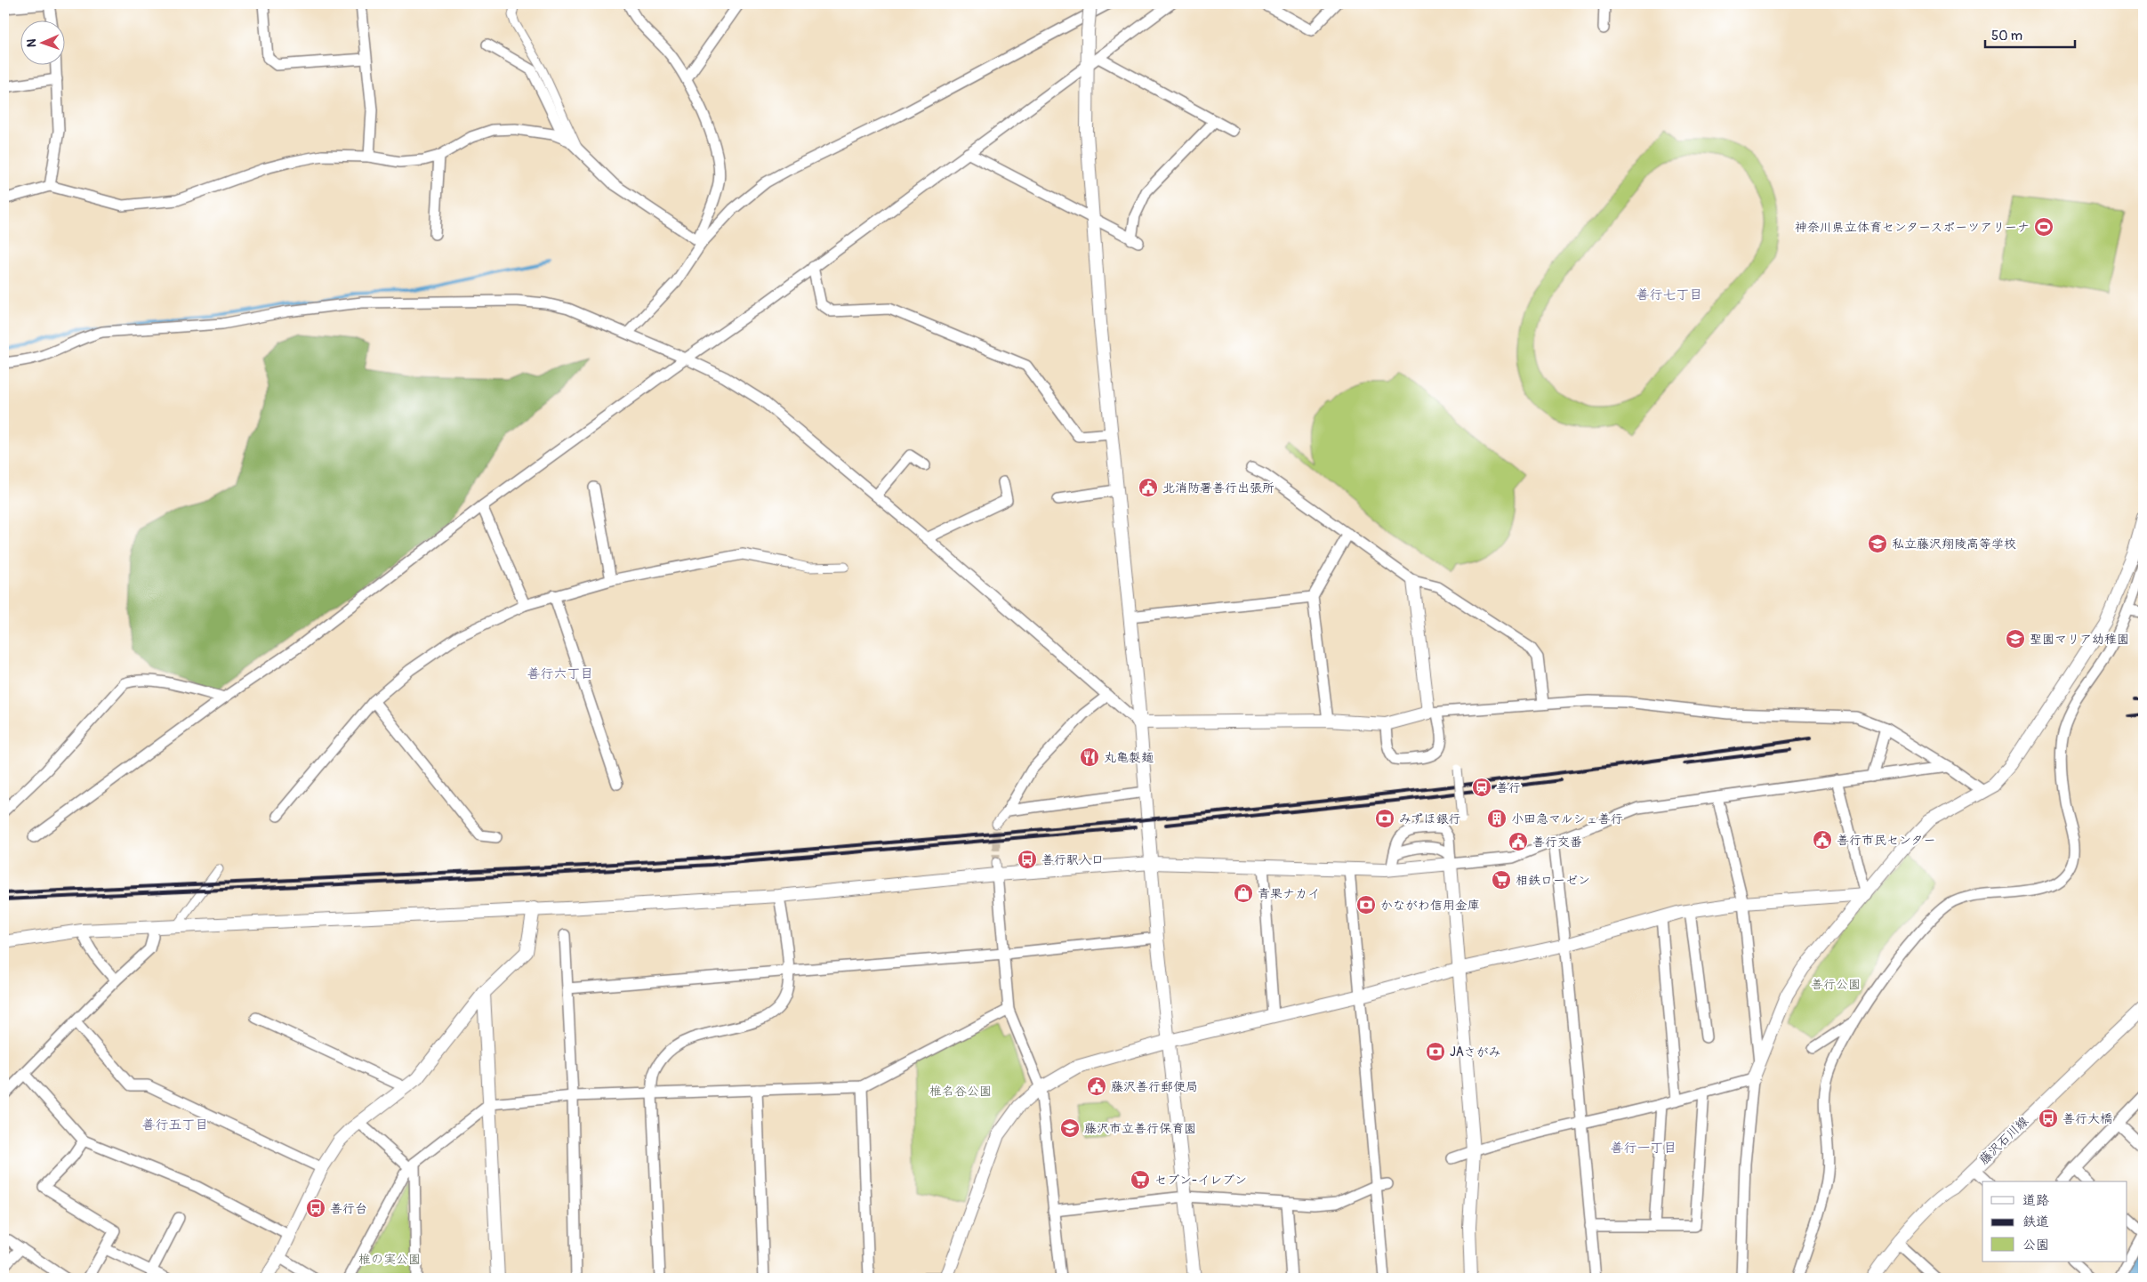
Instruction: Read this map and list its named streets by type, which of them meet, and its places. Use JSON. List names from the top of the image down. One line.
{"streets":{"street":["藤沢石川線"]},"districts":["善行七丁目","善行六丁目","善行五丁目","善行一丁目"],"parks":["善行公園","椎名谷公園","椎の実公園"],"places":{"sports":["神奈川県立体育センタースポーツアリーナ"],"public building":["北消防署善行出張所","善行市民センター","善行交番","藤沢善行郵便局"],"school or university":["私立藤沢翔陵高等学校","聖園マリア幼稚園","藤沢市立善行保育園"],"restaurant":["丸亀製麺"],"station":["善行"],"bank":["みずほ銀行","かながわ信用金庫","JAさがみ"],"building":["小田急マルシェ善行"],"bus stop":["善行駅入口","善行大橋","善行台"],"supermarket":["相鉄ローゼン","セブン-イレブン"],"shop":["青果ナカイ"]},"legend":["道路","鉄道","公園"],"scale_bar":"50 m","north":"left"}
